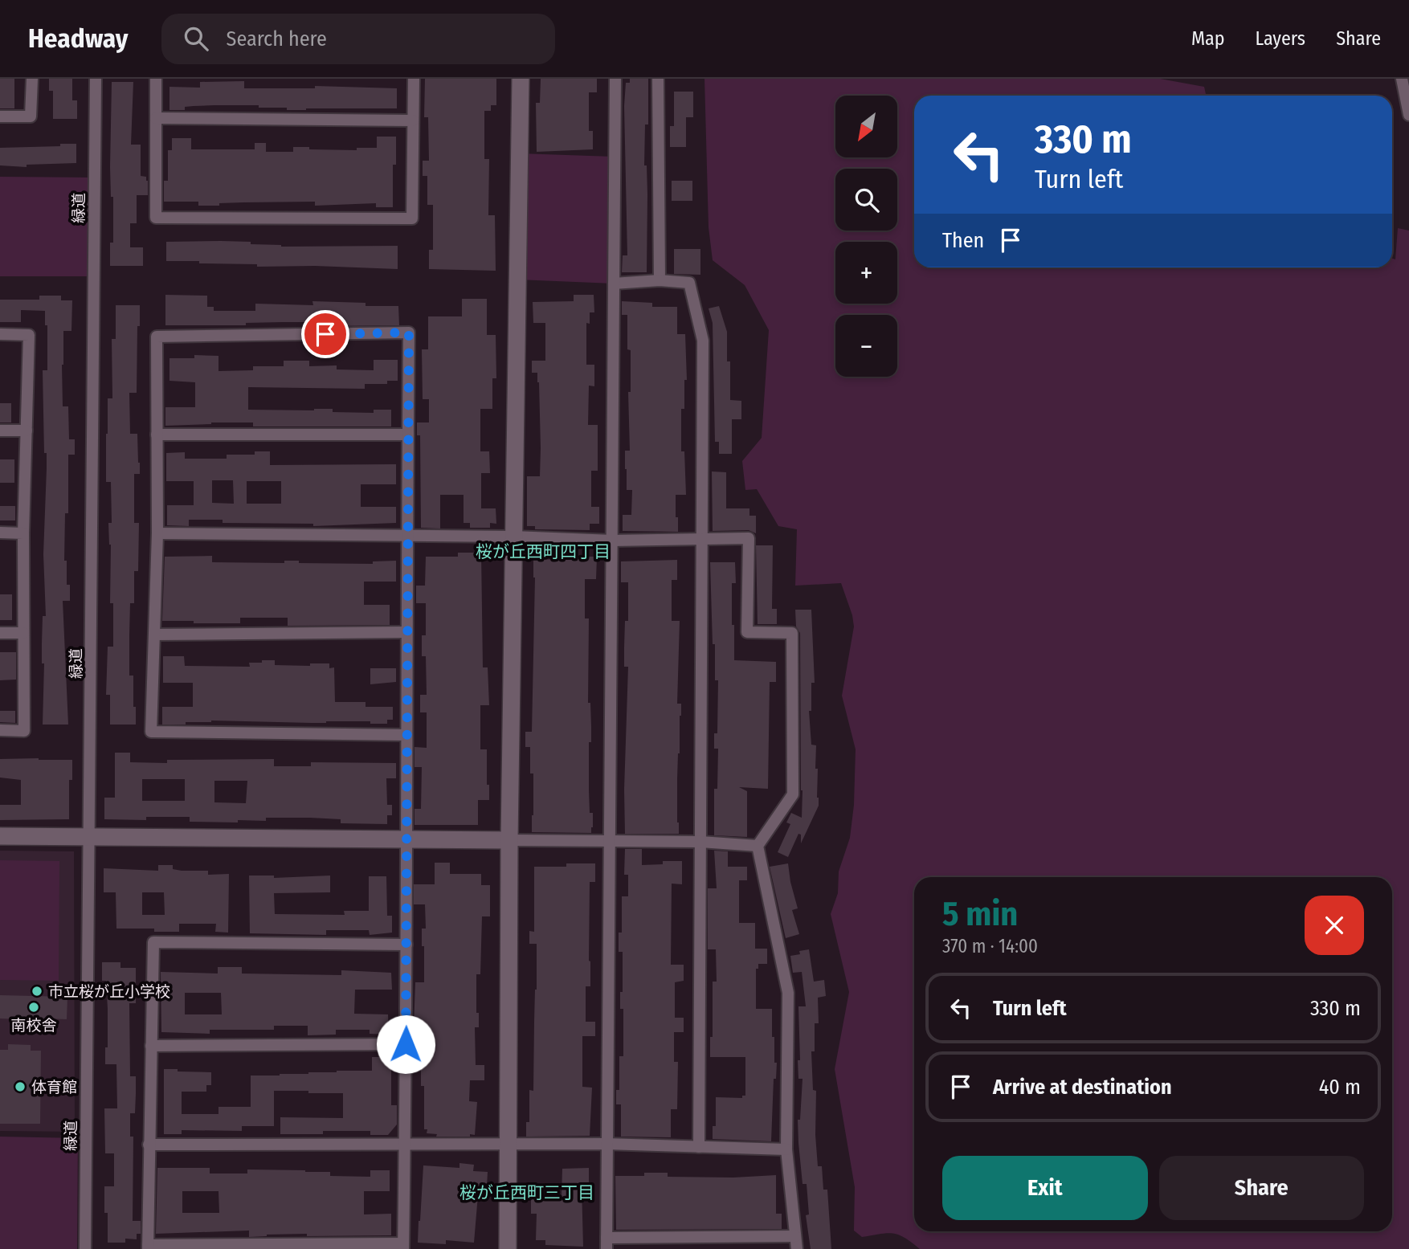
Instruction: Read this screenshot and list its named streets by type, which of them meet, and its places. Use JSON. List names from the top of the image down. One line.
{"streets":{"street":["緑道"]},"districts":["桜が丘西町四丁目","桜が丘西町三丁目"],"places":["市立桜が丘小学校","南校舎","体育館"],"north":"bottom left","page":{"header":"Headway","search":"Search here","nav":["Map","Layers","Share"],"map_buttons":["+","−"],"turn":["330 m","Turn left"],"then":"Then","heading":["5 min","370 m · 14:00"],"list":[{"name":"Turn left","value":"330 m"},{"name":"Arrive at destination","value":"40 m"}],"buttons":["Exit","Share"]}}
